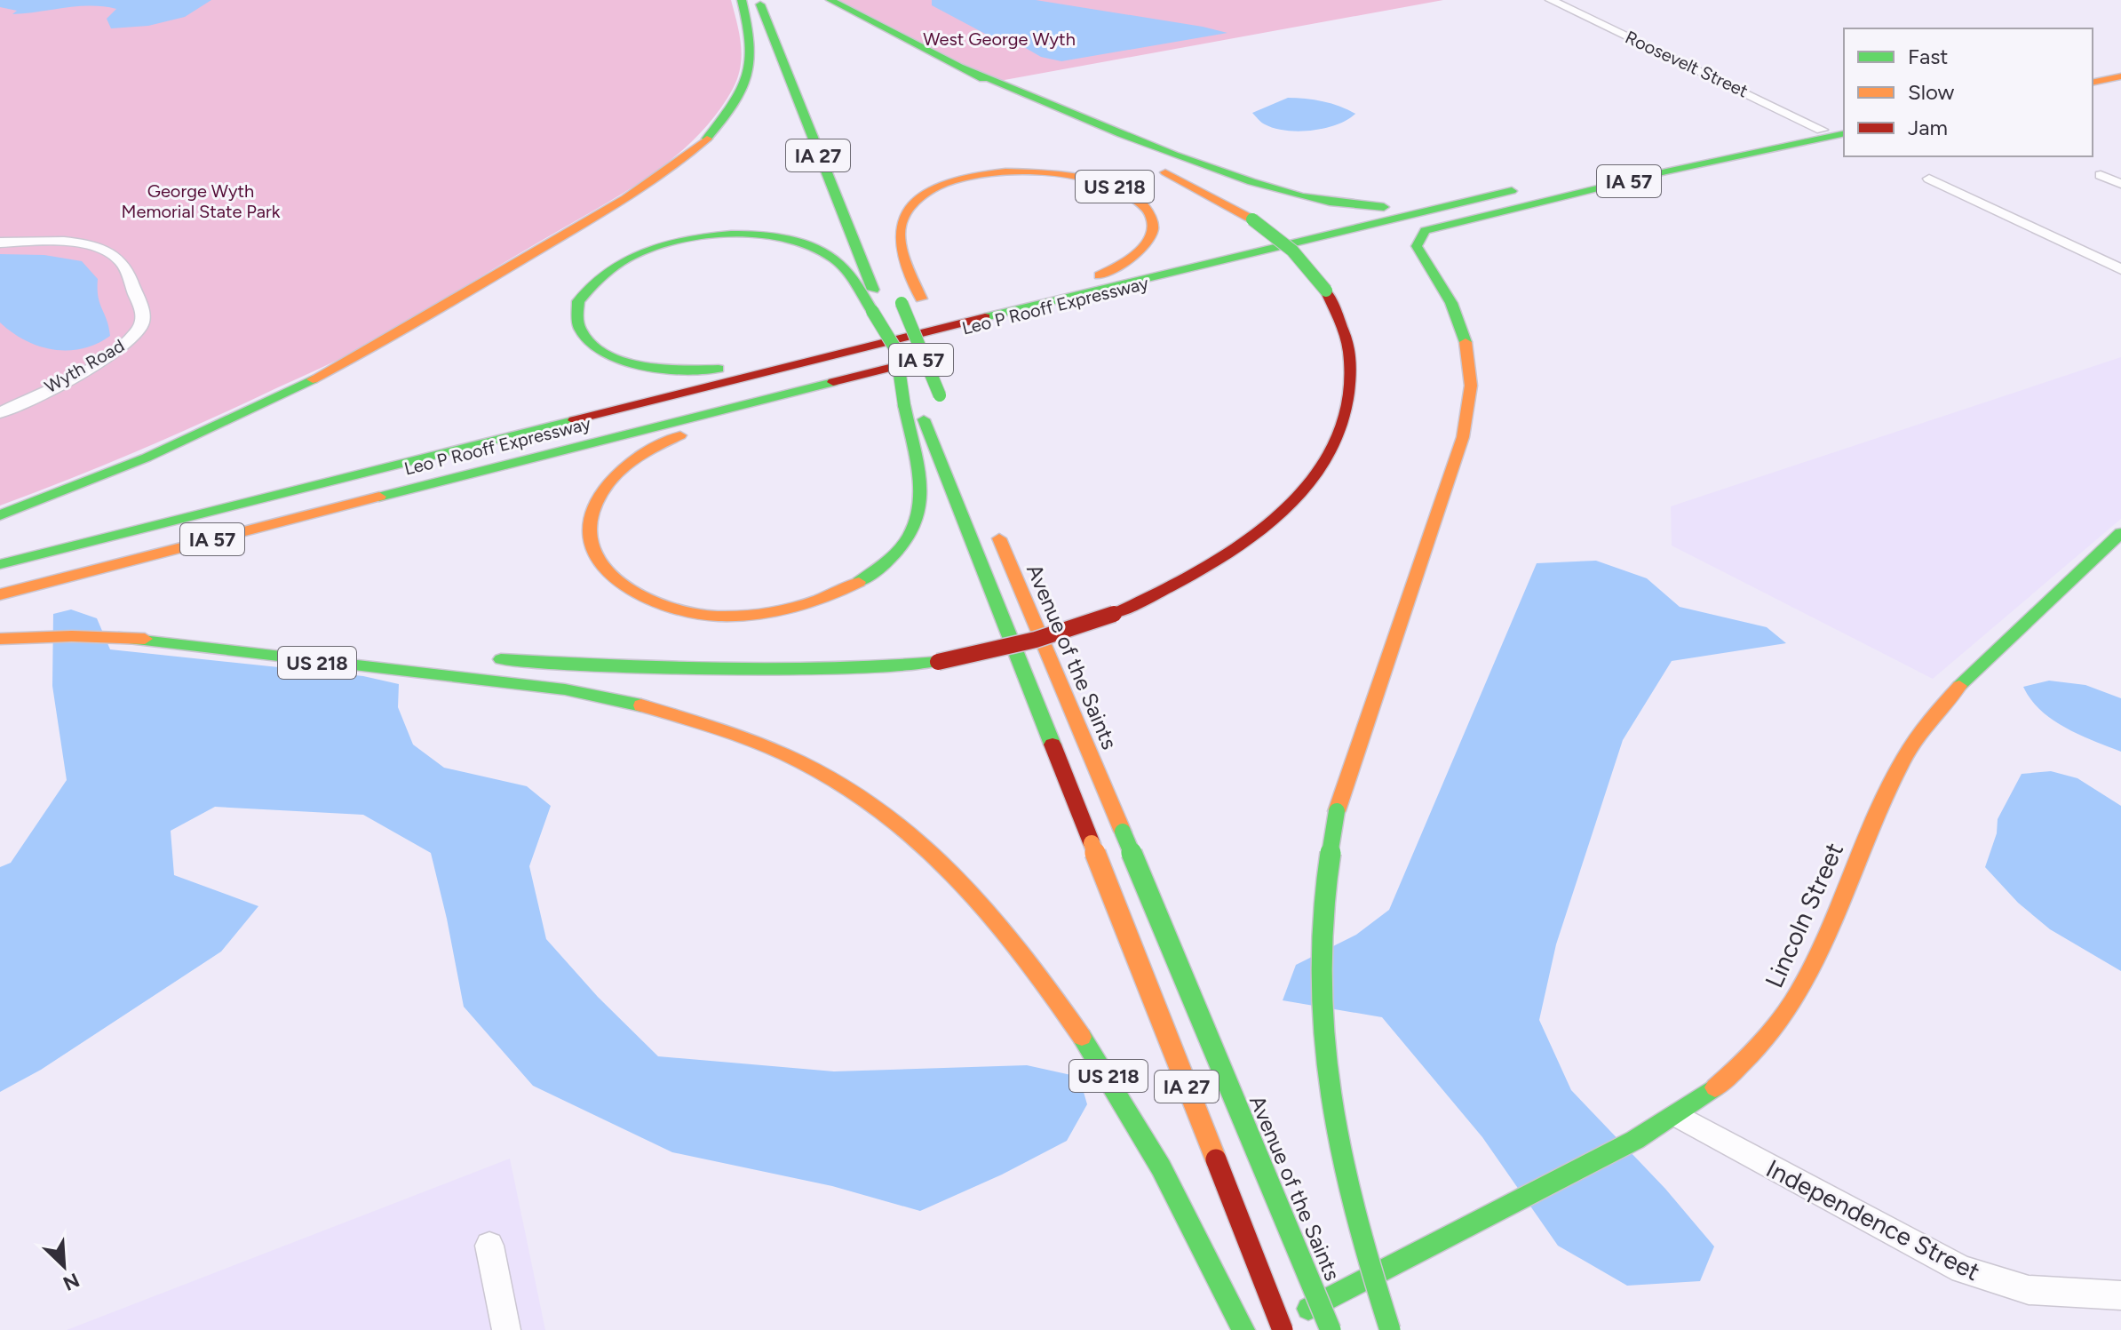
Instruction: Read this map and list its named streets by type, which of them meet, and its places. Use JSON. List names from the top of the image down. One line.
{"streets":{"main road":["IA 27","IA 57","US 218","Leo P Rooff Expressway","Avenue of the Saints","Lincoln Street"],"street":["Roosevelt Street","Wyth Road","Independence Street"]},"crossings":[["Roosevelt Street","IA 57"],["US 218","Leo P Rooff Expressway"],["Lincoln Street","Independence Street"]],"parks":["West George Wyth","George Wyth Memorial State Park"],"legend":["Fast","Slow","Jam"],"north":"bottom right"}
